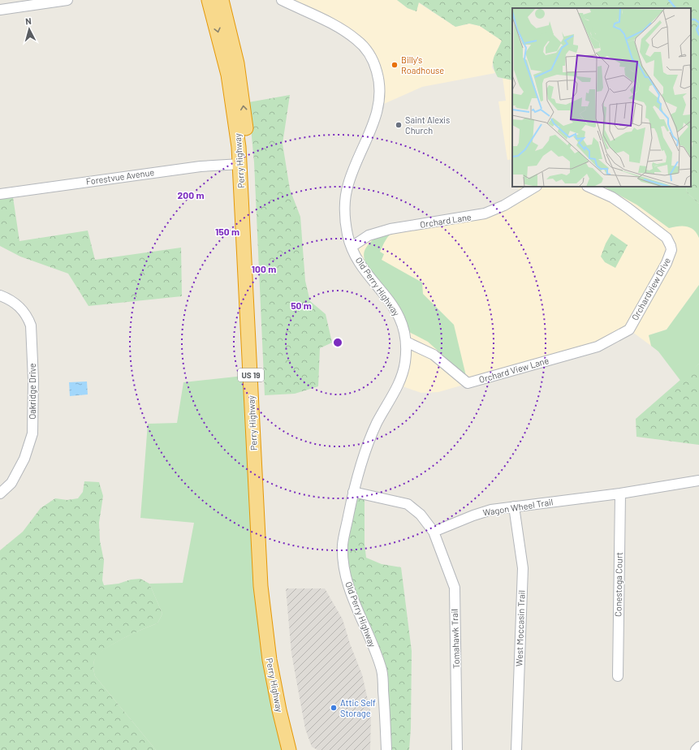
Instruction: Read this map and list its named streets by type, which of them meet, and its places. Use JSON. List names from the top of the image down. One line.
{"streets":{"highway":["Perry Highway","US 19"],"street":["Forestvue Avenue","Orchard Lane","Old Perry Highway","Orchardview Drive","Orchard View Lane","Oakridge Drive","Wagon Wheel Trail","Conestoga Court","West Moccasin Trail","Tomahawk Trail"]},"crossings":[["Perry Highway","Forestvue Avenue"],["Orchard Lane","Old Perry Highway"],["Old Perry Highway","Orchard View Lane"],["Orchardview Drive","Orchard View Lane"],["Wagon Wheel Trail","Conestoga Court"],["Wagon Wheel Trail","West Moccasin Trail"],["Wagon Wheel Trail","Tomahawk Trail"]],"places":["Billy's Roadhouse","Saint Alexis Church","Attic Self Storage"],"north":"top","rings":["200 m","150 m","100 m","50 m"]}
